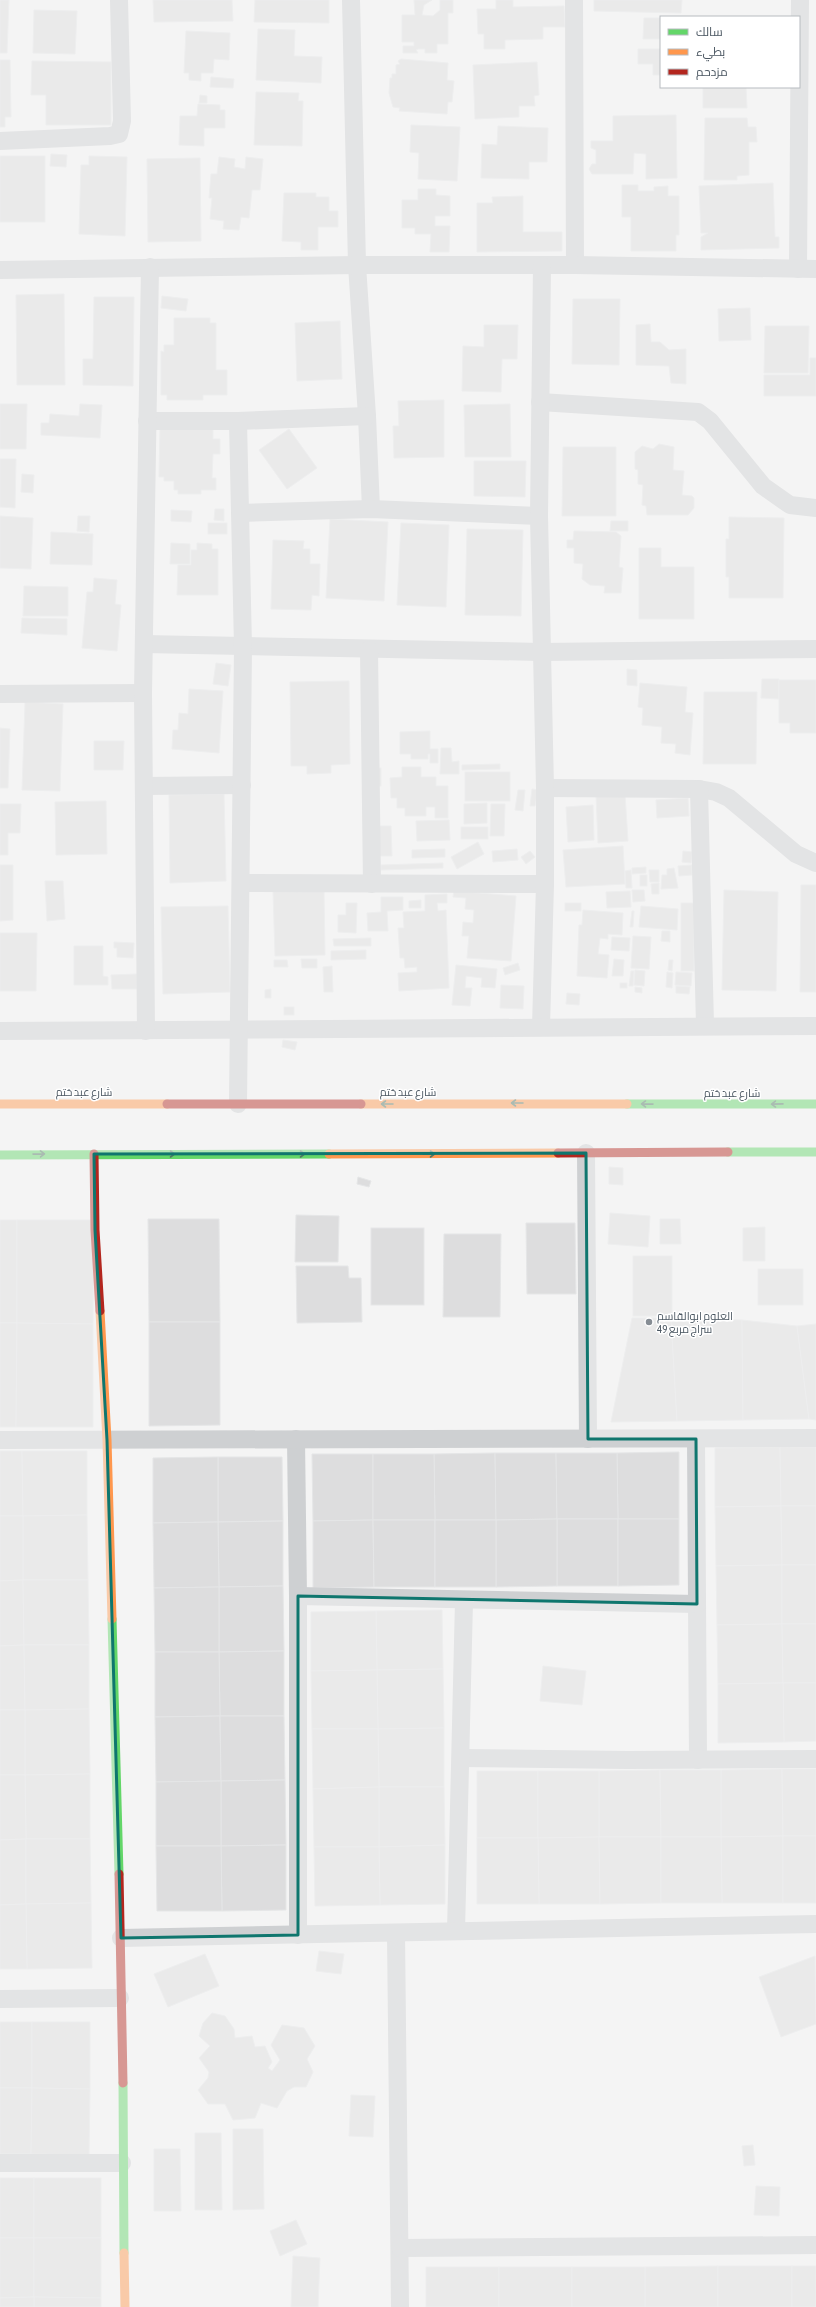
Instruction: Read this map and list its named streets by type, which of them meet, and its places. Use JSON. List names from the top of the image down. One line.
{"streets":{"main road":["شارع عبد ختم"]},"places":["العلوم ابوالقاسم سراج مربع 49"],"legend":["سالك","بطيء","مزدحم"]}
